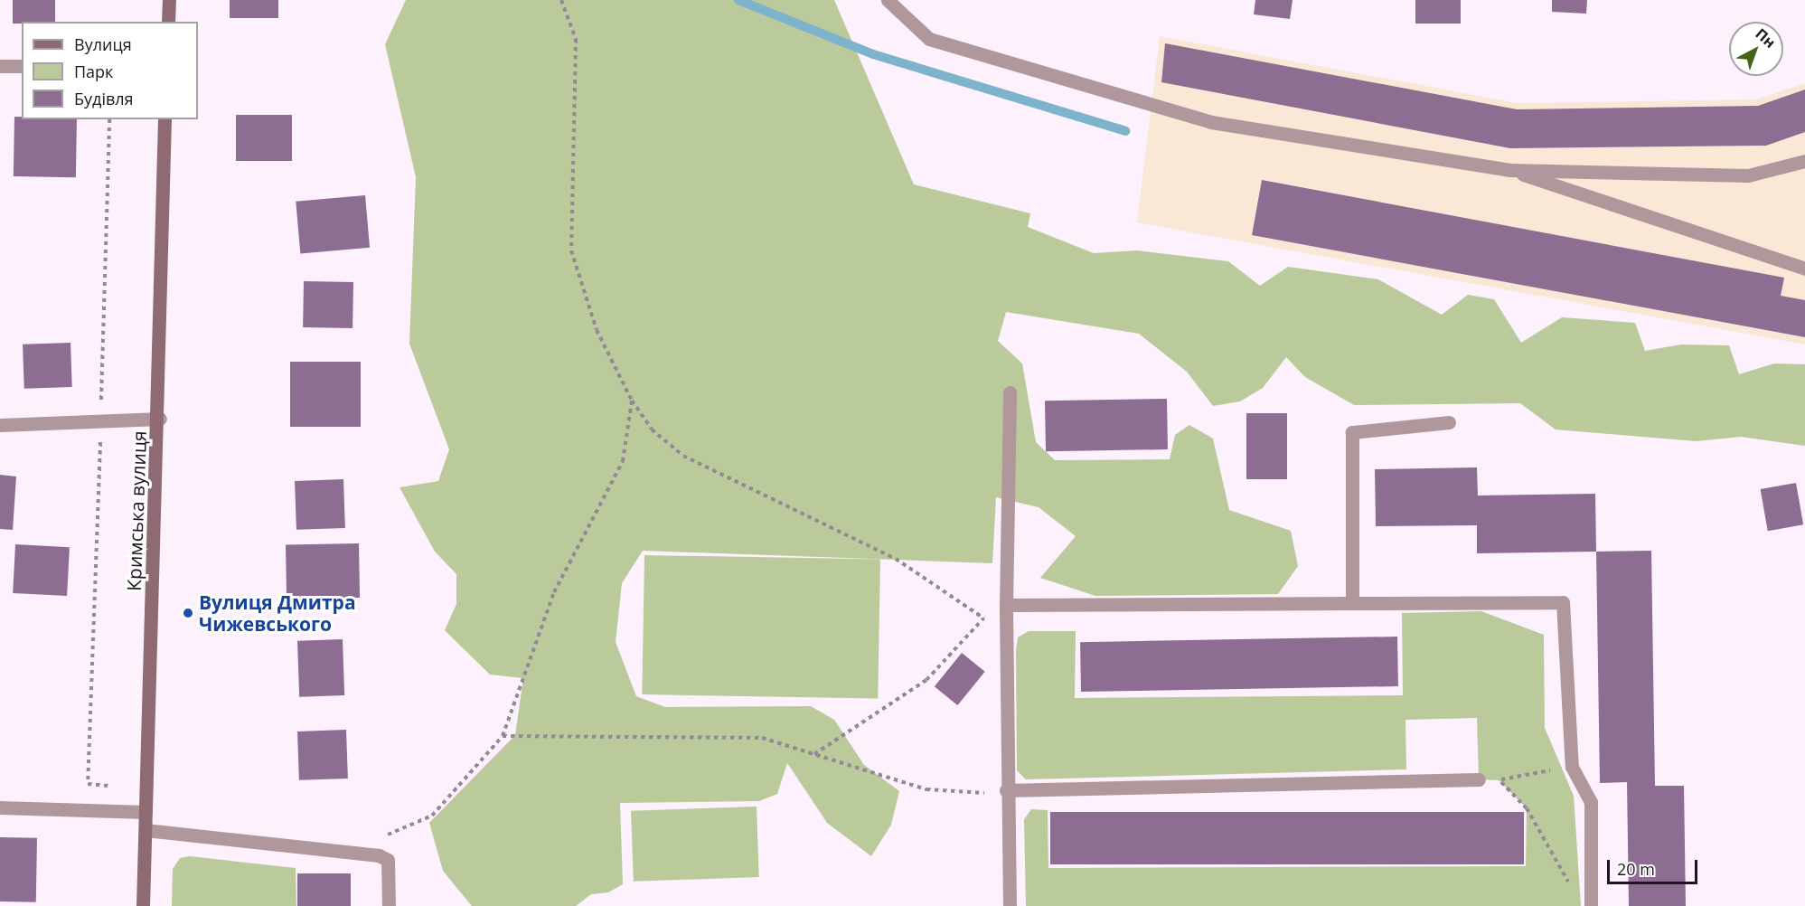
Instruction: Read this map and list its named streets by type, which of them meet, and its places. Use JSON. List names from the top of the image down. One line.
{"streets":{"street":["Кримська вулиця"]},"places":["Вулиця Дмитра Чижевського"],"legend":["Вулиця","Парк","Будівля"],"scale_bar":"20 m","north":"top right"}
